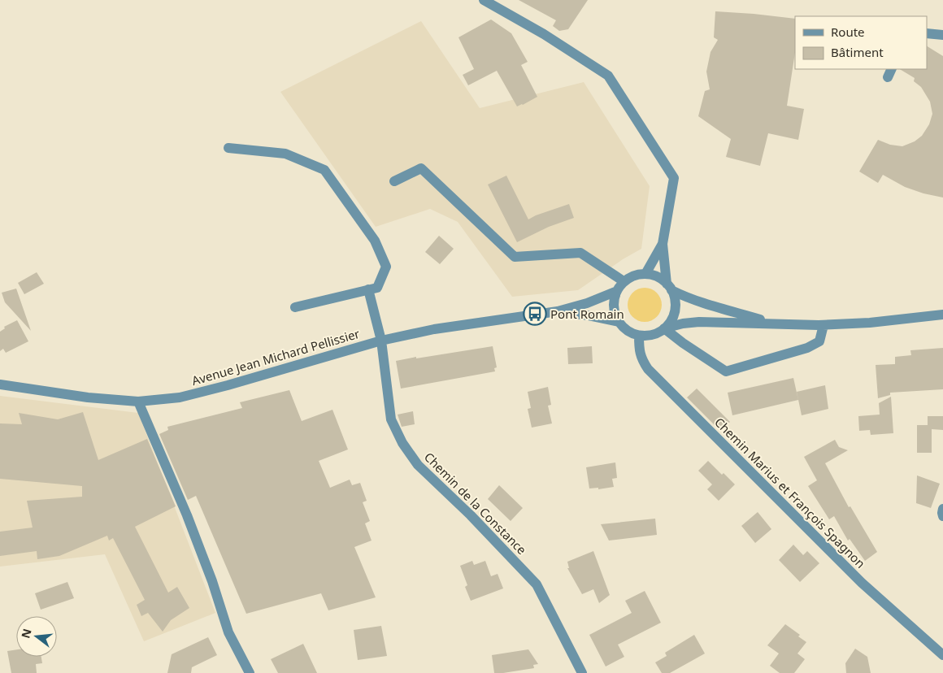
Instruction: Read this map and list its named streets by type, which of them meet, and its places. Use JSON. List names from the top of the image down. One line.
{"streets":{"street":["Avenue Jean Michard Pellissier","Chemin Marius et François Spagnon","Chemin de la Constance"]},"crossings":[["Avenue Jean Michard Pellissier","Chemin Marius et François Spagnon"],["Avenue Jean Michard Pellissier","Chemin de la Constance"]],"places":{"bus stop":["Pont Romain"]},"legend":["Route","Bâtiment"],"north":"left"}
